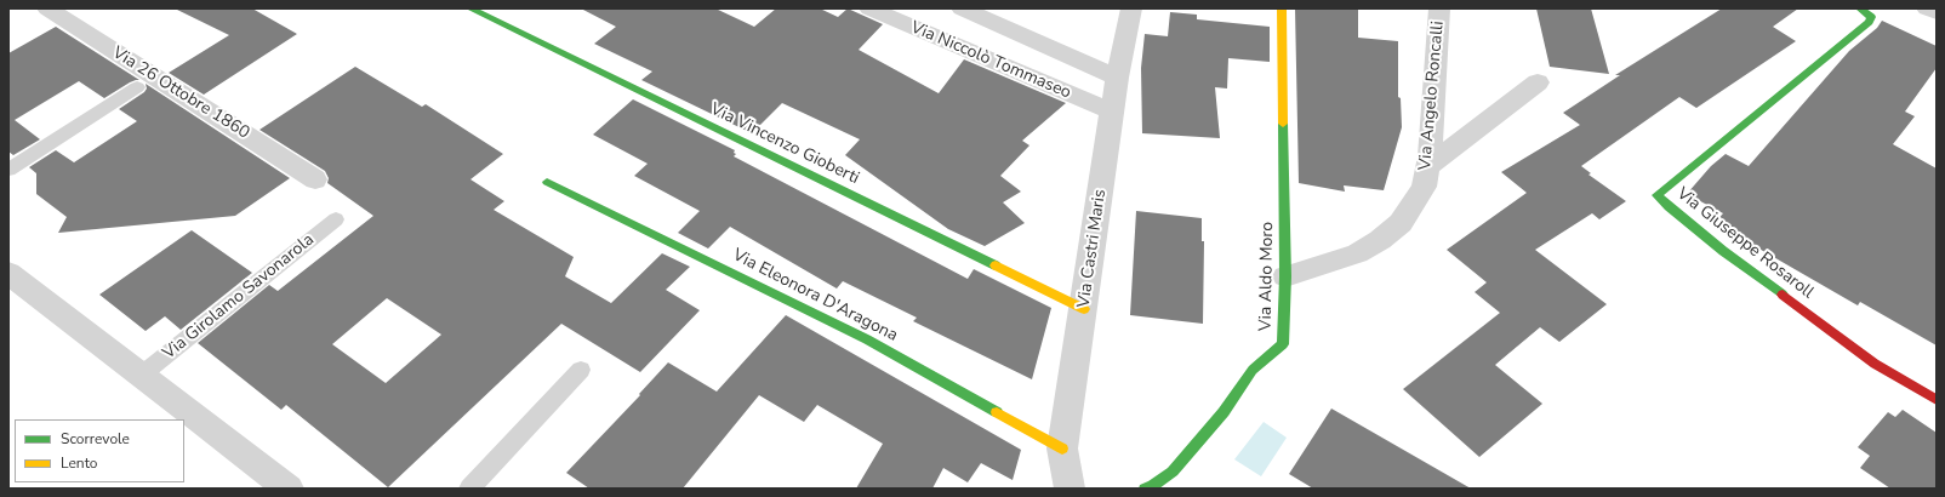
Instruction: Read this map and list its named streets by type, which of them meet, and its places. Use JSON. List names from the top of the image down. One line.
{"streets":{"street":["Via Niccolò Tommaseo","Via 26 Ottobre 1860","Via Angelo Roncalli","Via Vincenzo Gioberti","Via Giuseppe Rosaroll","Via Castri Maris","Via Aldo Moro","Via Eleonora D'Aragona"],"lane":["Via Girolamo Savonarola"]},"crossings":[["Via Niccolò Tommaseo","Via Castri Maris"],["Via Angelo Roncalli","Via Aldo Moro"],["Via Vincenzo Gioberti","Via Castri Maris"],["Via Castri Maris","Via Eleonora D'Aragona"]],"legend":["Scorrevole","Lento"]}
